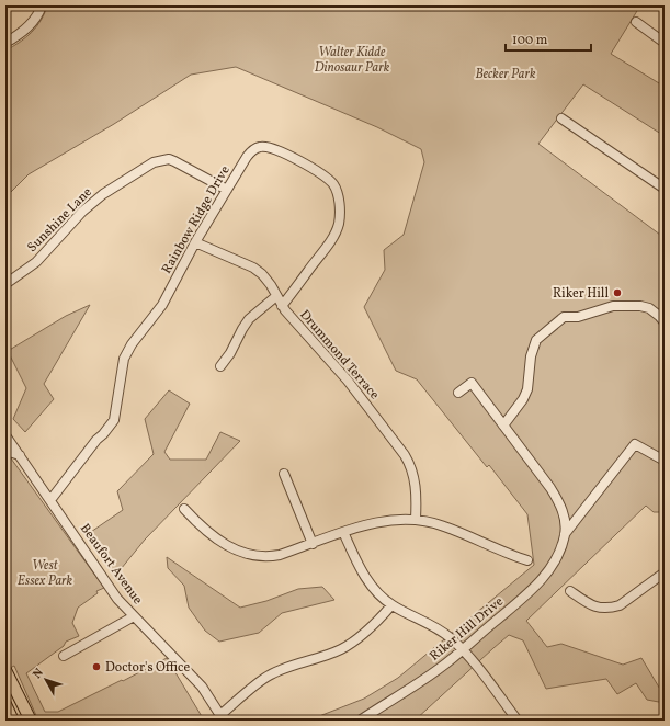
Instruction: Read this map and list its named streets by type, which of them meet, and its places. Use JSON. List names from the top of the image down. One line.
{"streets":{"street":["Sunshine Lane","Rainbow Ridge Drive","Drummond Terrace","Beaufort Avenue","Riker Hill Drive"]},"crossings":[["Sunshine Lane","Rainbow Ridge Drive"],["Rainbow Ridge Drive","Drummond Terrace"],["Rainbow Ridge Drive","Beaufort Avenue"]],"parks":["Walter Kidde Dinosaur Park","Becker Park","West Essex Park"],"places":["Riker Hill","Doctor's Office"],"scale_bar":"100 m","north":"top left"}
